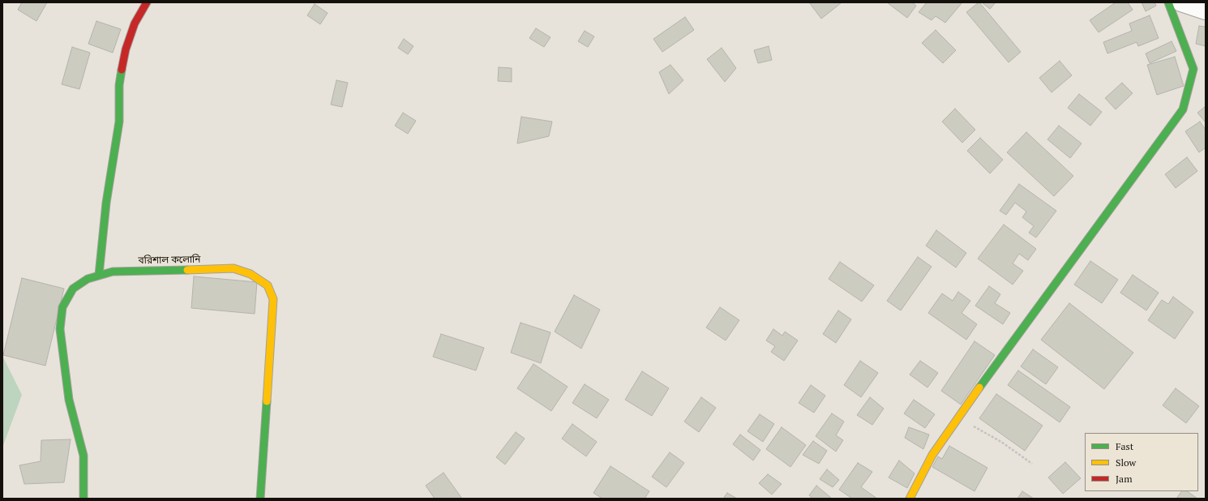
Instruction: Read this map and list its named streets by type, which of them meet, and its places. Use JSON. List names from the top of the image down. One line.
{"streets":{"street":["বরিশাল কলোনি"]},"legend":["Fast","Slow","Jam"]}
